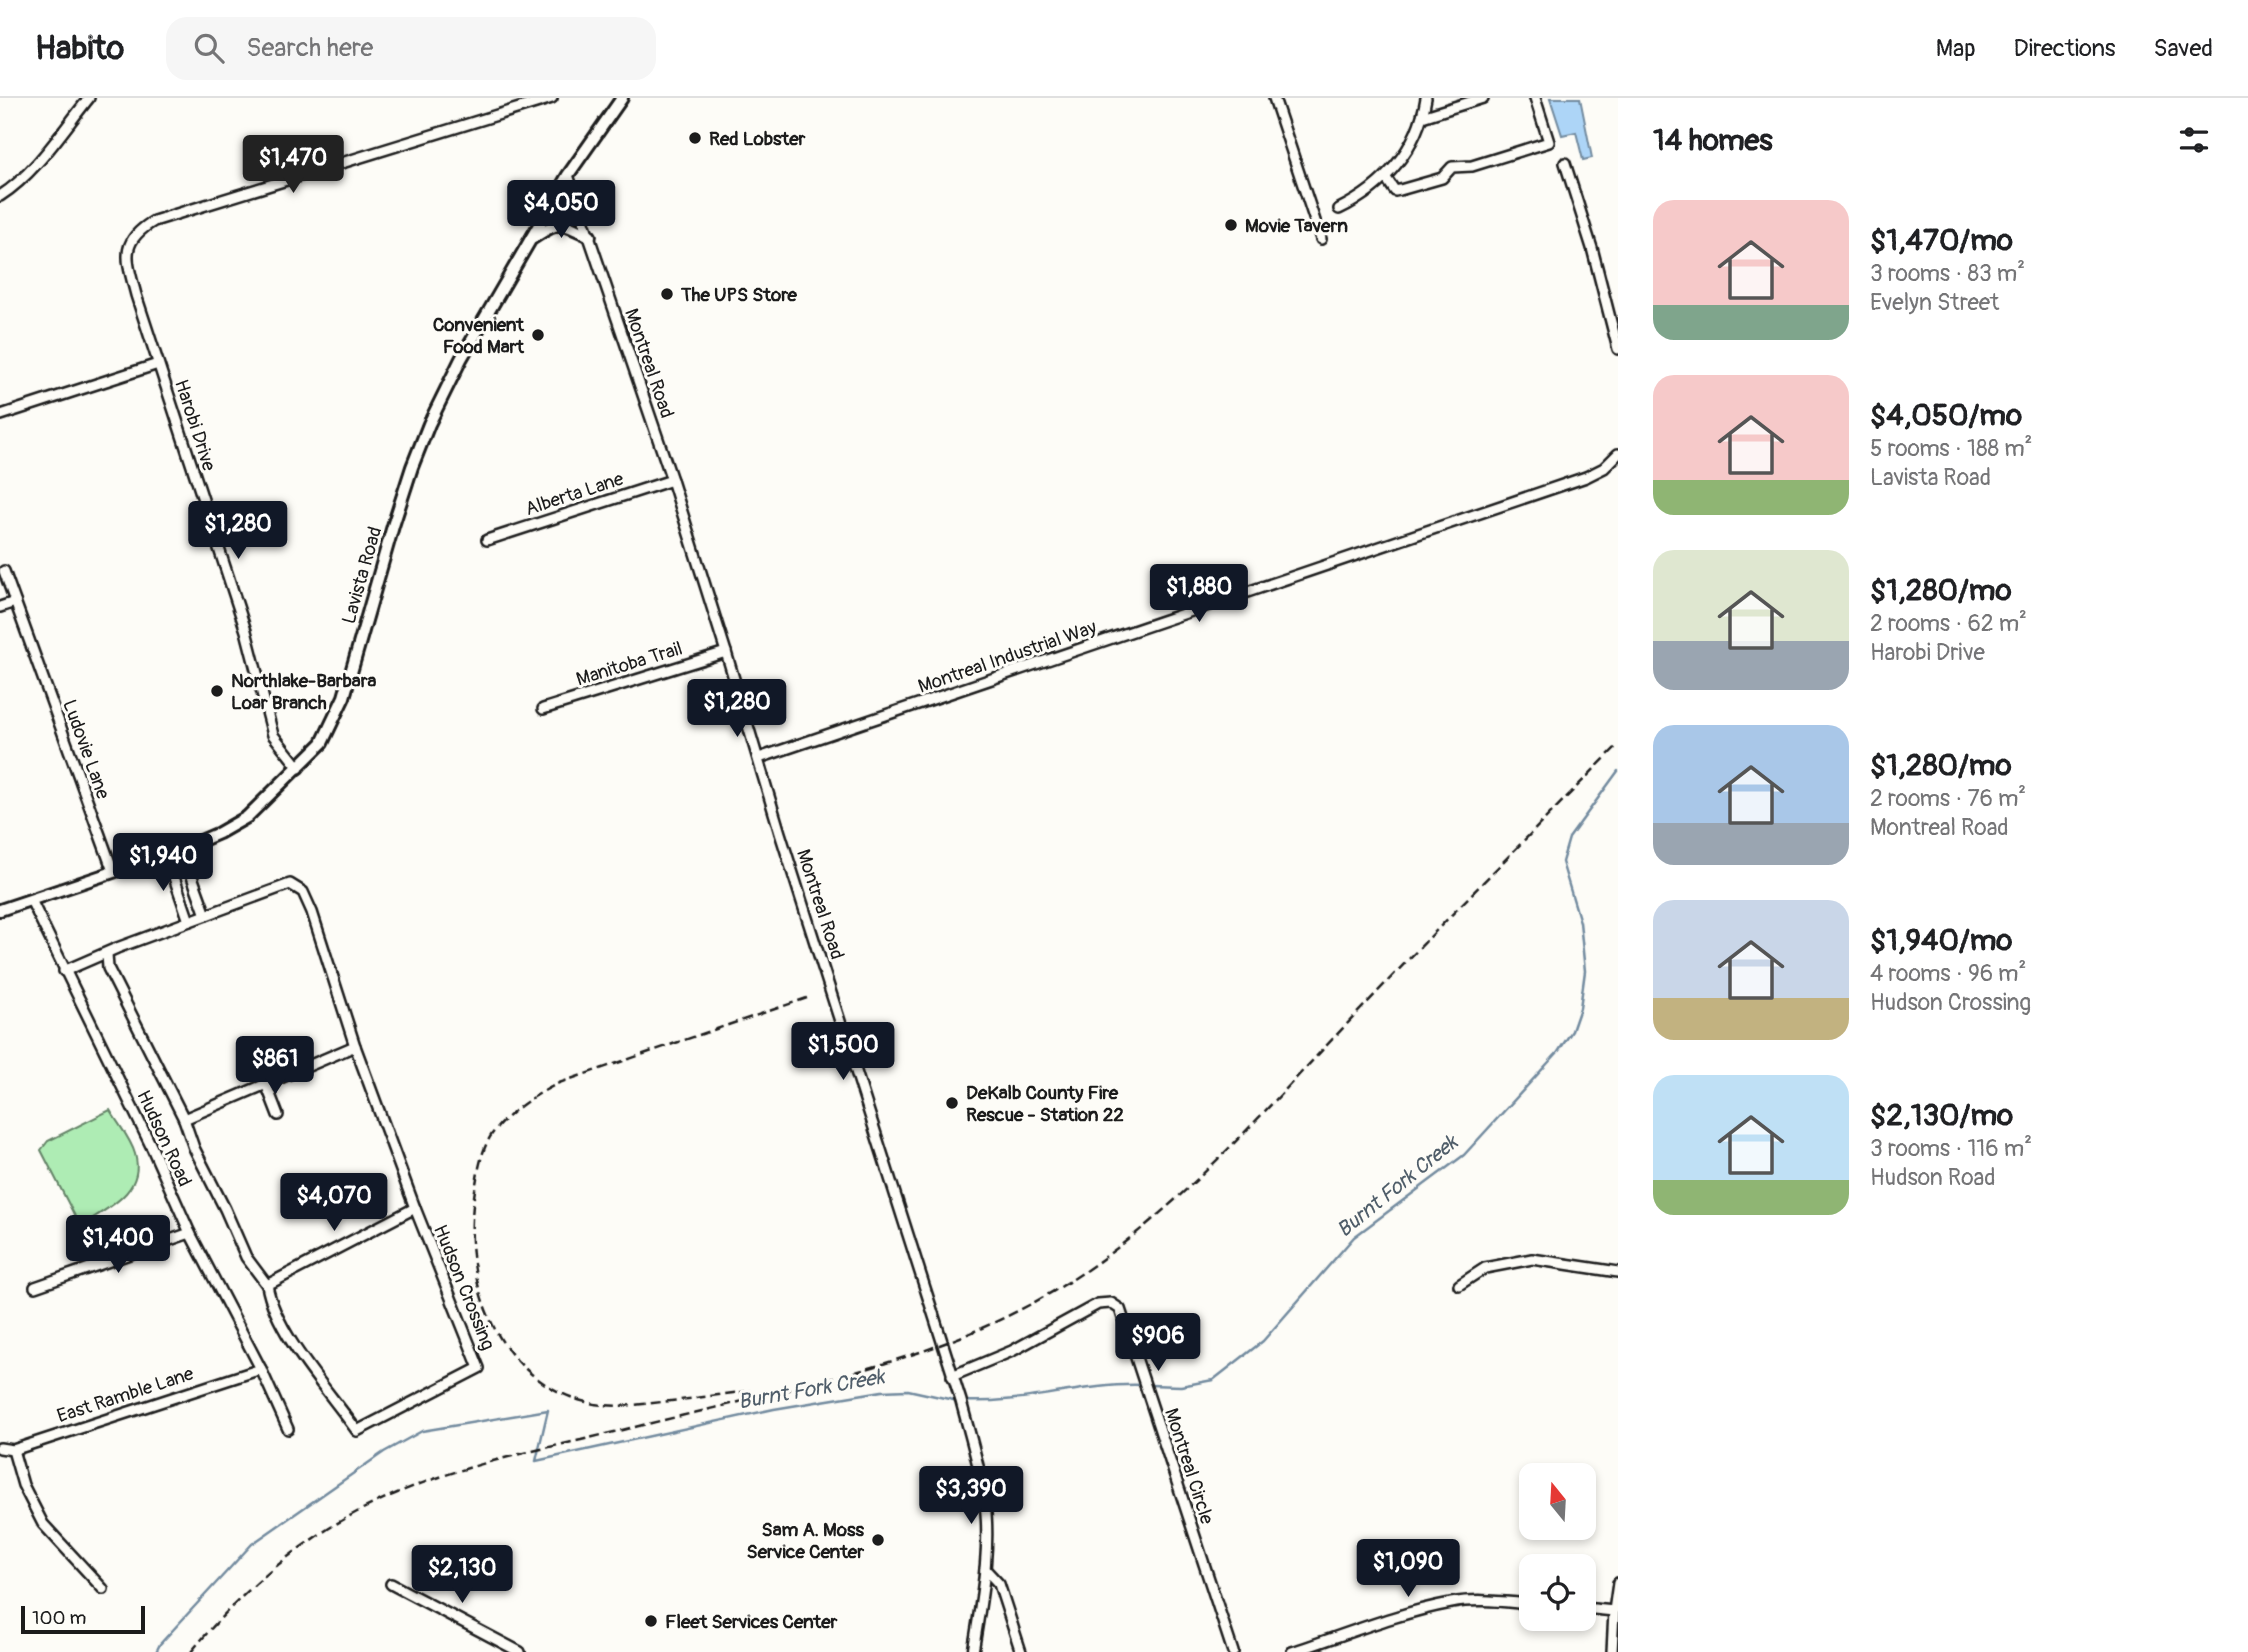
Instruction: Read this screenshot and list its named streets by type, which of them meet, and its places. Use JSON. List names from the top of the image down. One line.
{"streets":{"main road":["Lavista Road"],"street":["Montreal Road","Harobi Drive","Alberta Lane","Montreal Industrial Way","Manitoba Trail","Ludovie Lane","Hudson Road","Hudson Crossing","East Ramble Lane","Montreal Circle"]},"crossings":[["Montreal Road","Alberta Lane"],["Montreal Road","Lavista Road"],["Montreal Road","Montreal Industrial Way"],["Montreal Road","Manitoba Trail"],["Montreal Road","Montreal Circle"],["Harobi Drive","Lavista Road"],["Lavista Road","Ludovie Lane"],["Lavista Road","Hudson Road"],["Hudson Road","Hudson Crossing"],["Hudson Road","East Ramble Lane"]],"water":["Burnt Fork Creek"],"places":["Red Lobster","Movie Tavern","The UPS Store","Convenient Food Mart","Northlake-Barbara Loar Branch","DeKalb County Fire Rescue - Station 22","Sam A. Moss Service Center","Fleet Services Center"],"scale_bar":"100 m","north":"top","page":{"header":"Habito","search":"Search here","nav":["Map","Directions","Saved"],"heading":"14 homes","price":["$1,470","$4,050","$1,280","$1,880","$1,280","$1,940","$1,500","$861","$4,070","$1,400","$906","$3,390","$1,090","$2,130"],"list":[{"name":"$1,470/mo","note":"3 rooms · 83 m² · Evelyn Street"},{"name":"$4,050/mo","note":"5 rooms · 188 m² · Lavista Road"},{"name":"$1,280/mo","note":"2 rooms · 62 m² · Harobi Drive"},{"name":"$1,280/mo","note":"2 rooms · 76 m² · Montreal Road"},{"name":"$1,940/mo","note":"4 rooms · 96 m² · Hudson Crossing"},{"name":"$2,130/mo","note":"3 rooms · 116 m² · Hudson Road"}],"scale":"100 m"}}
